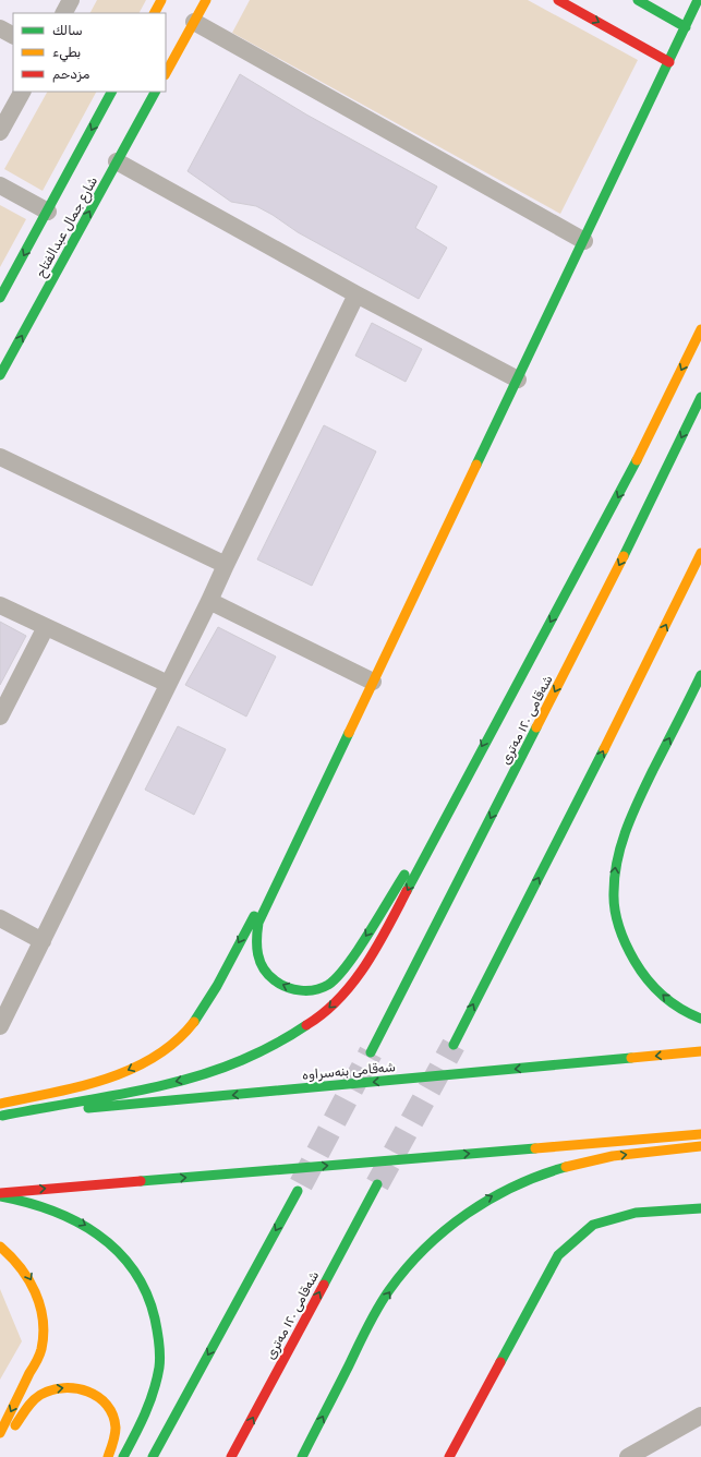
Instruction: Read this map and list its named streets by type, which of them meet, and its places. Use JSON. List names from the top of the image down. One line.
{"streets":{"main road":["شارع جمال عبدالفتاح","شەقامی ١٢٠ مەتری","شەقامی بنەسراوە"]},"legend":["سالك","بطيء","مزدحم"]}
